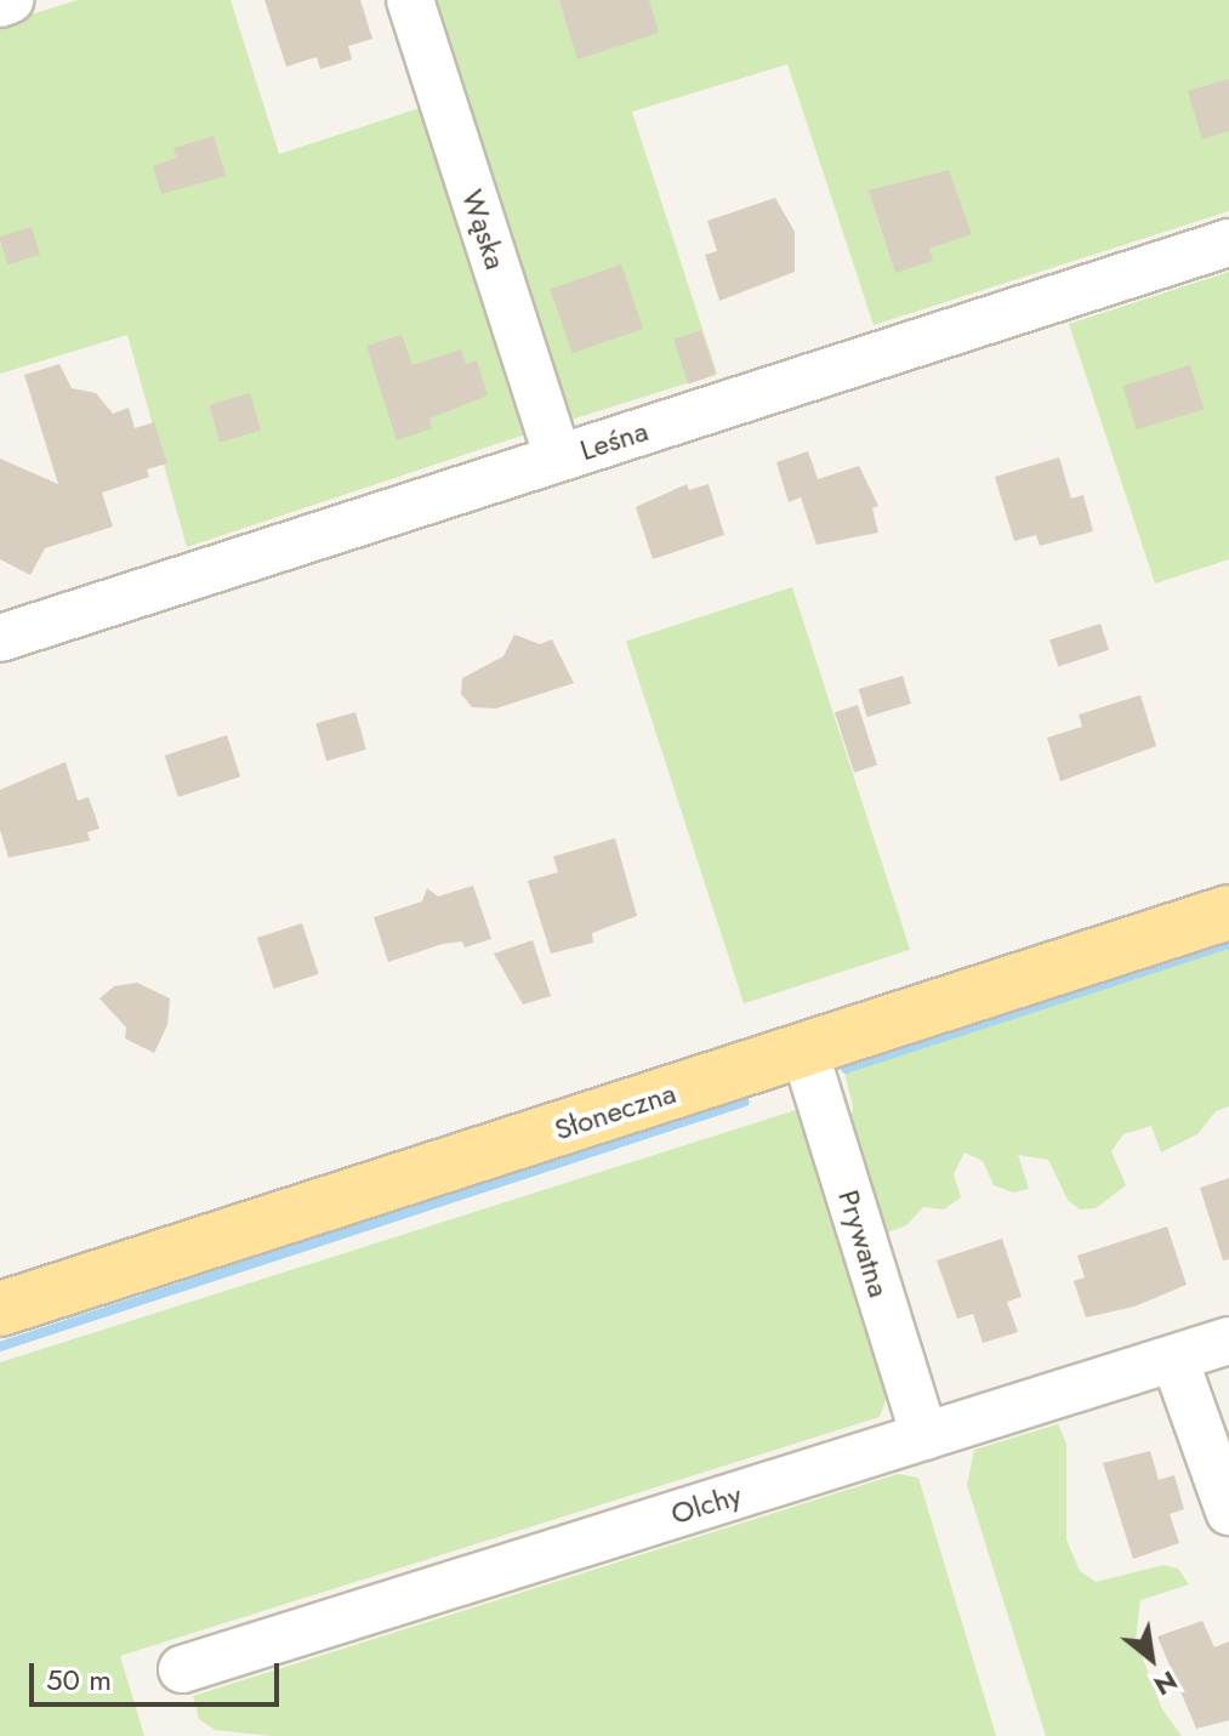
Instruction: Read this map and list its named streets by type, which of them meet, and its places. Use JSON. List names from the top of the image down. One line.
{"streets":{"main road":["Słoneczna"],"street":["Wąska","Leśna","Prywatna","Olchy"]},"crossings":[["Wąska","Leśna"],["Słoneczna","Prywatna"],["Prywatna","Olchy"]],"scale_bar":"50 m","north":"bottom right"}
